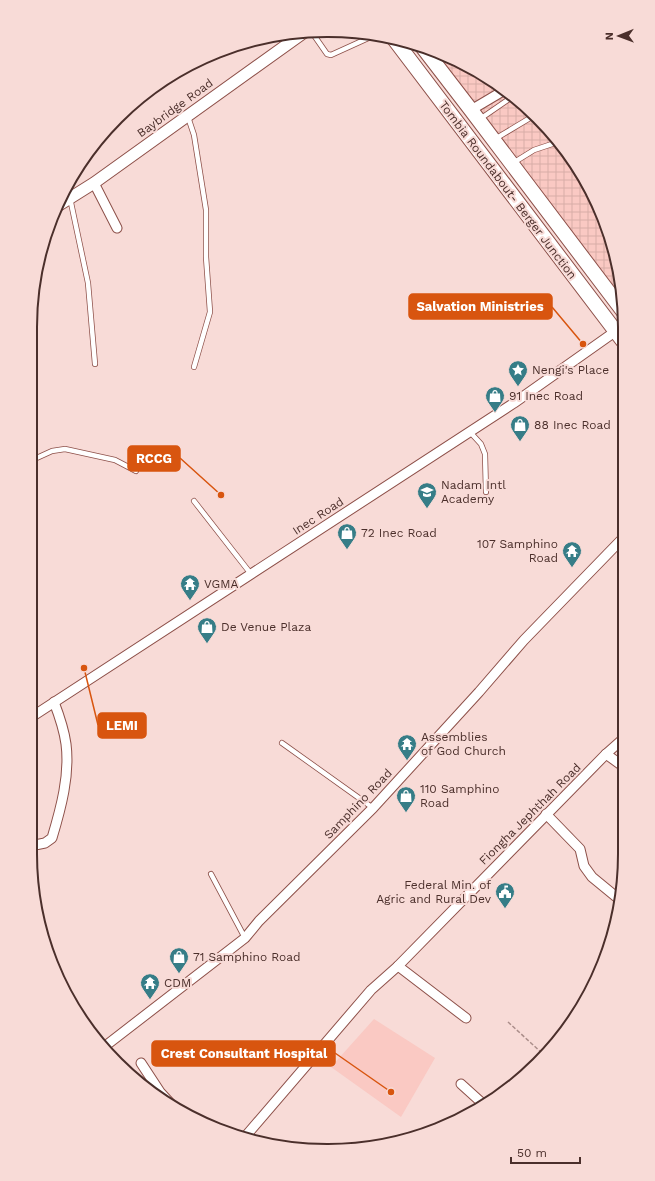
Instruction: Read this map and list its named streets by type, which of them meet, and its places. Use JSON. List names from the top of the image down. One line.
{"streets":{"main road":["Tombia Roundabout- Berger Junction"],"street":["Baybridge Road","Inec Road","Samphino Road","Fiongha Jephthah Road"]},"places":{"other":["Salvation Ministries","RCCG","LEMI","Crest Consultant Hospital"],"place":["Nengi's Place"],"shop":["91 Inec Road","88 Inec Road","72 Inec Road","De Venue Plaza","110 Samphino Road","71 Samphino Road"],"school or university":["Nadam Intl Academy"],"temple":["107 Samphino Road","VGMA","Assemblies of God Church","CDM"],"public building":["Federal Min. of Agric and Rural Dev"]},"scale_bar":"50 m","north":"left"}
